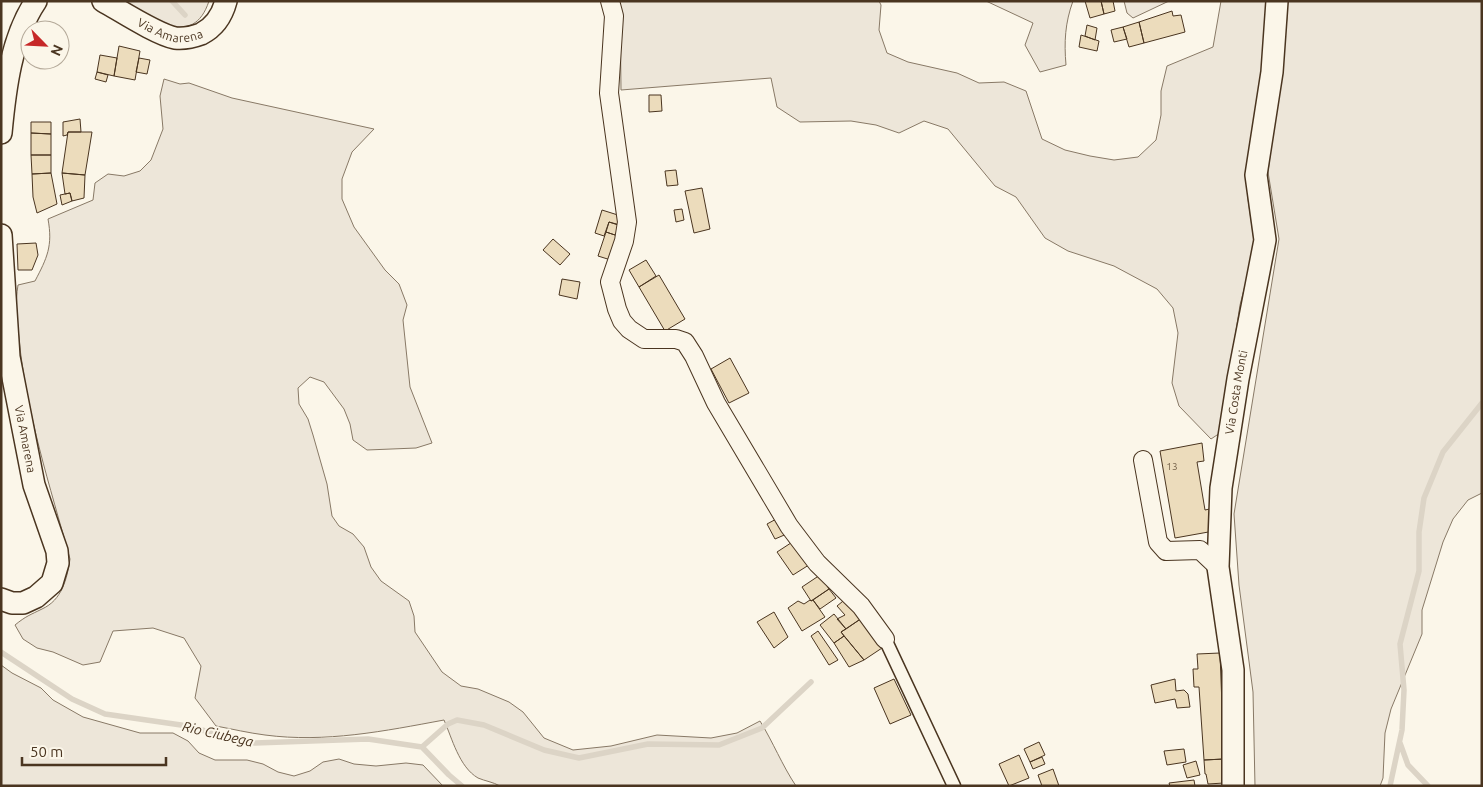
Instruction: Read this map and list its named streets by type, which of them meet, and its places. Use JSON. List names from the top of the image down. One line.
{"streets":{"street":["Via Amarena","Via Costa Monti"]},"water":["Rio Ciubega"],"house_numbers":["13"],"scale_bar":"50 m","north":"bottom right"}
